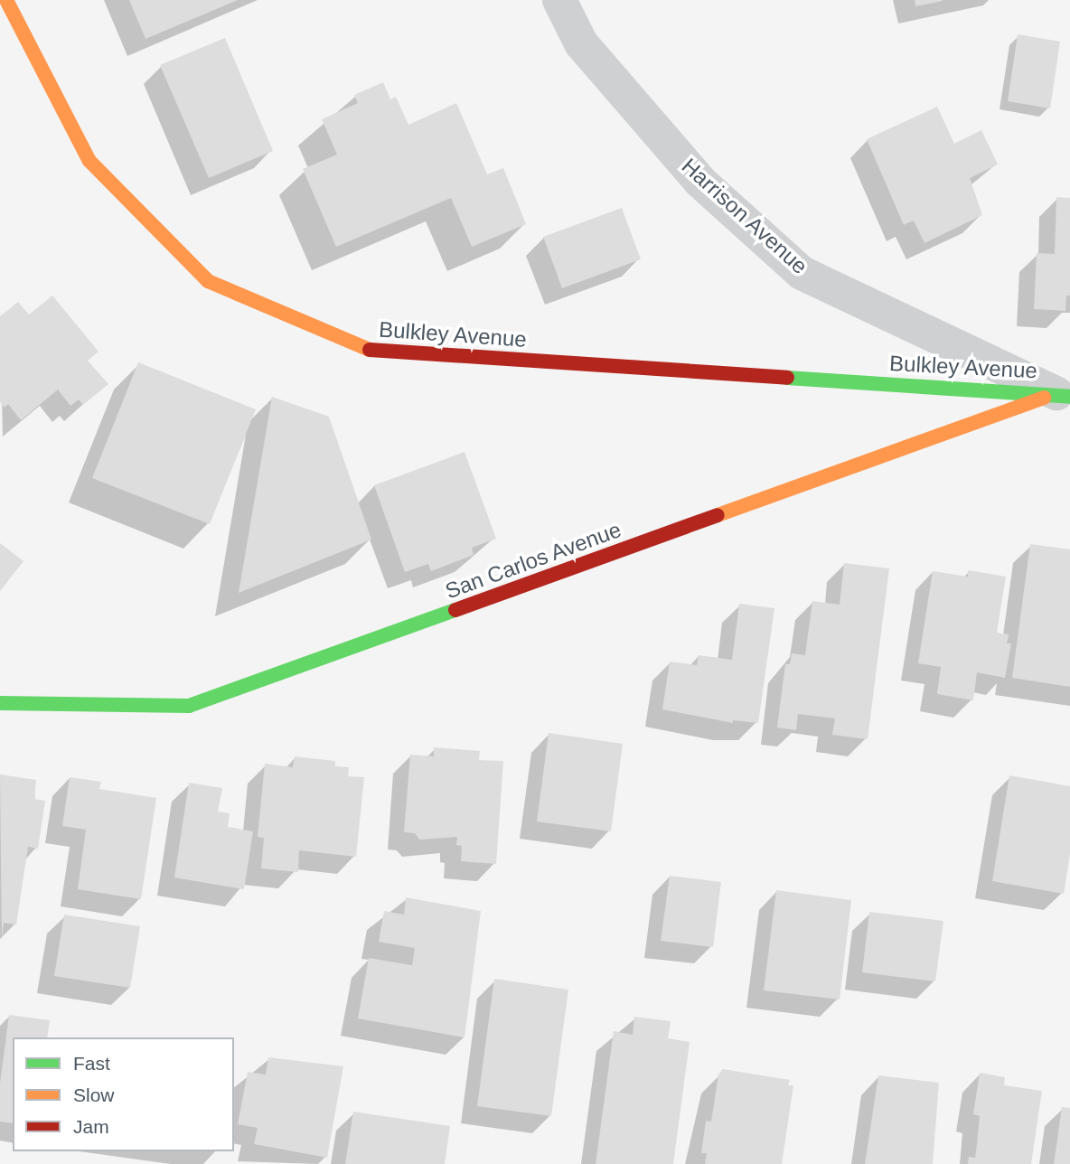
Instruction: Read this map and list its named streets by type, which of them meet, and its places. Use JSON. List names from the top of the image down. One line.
{"streets":{"street":["Harrison Avenue","Bulkley Avenue","San Carlos Avenue"]},"crossings":[["Harrison Avenue","Bulkley Avenue"],["Harrison Avenue","San Carlos Avenue"],["Bulkley Avenue","San Carlos Avenue"]],"legend":["Fast","Slow","Jam"]}
